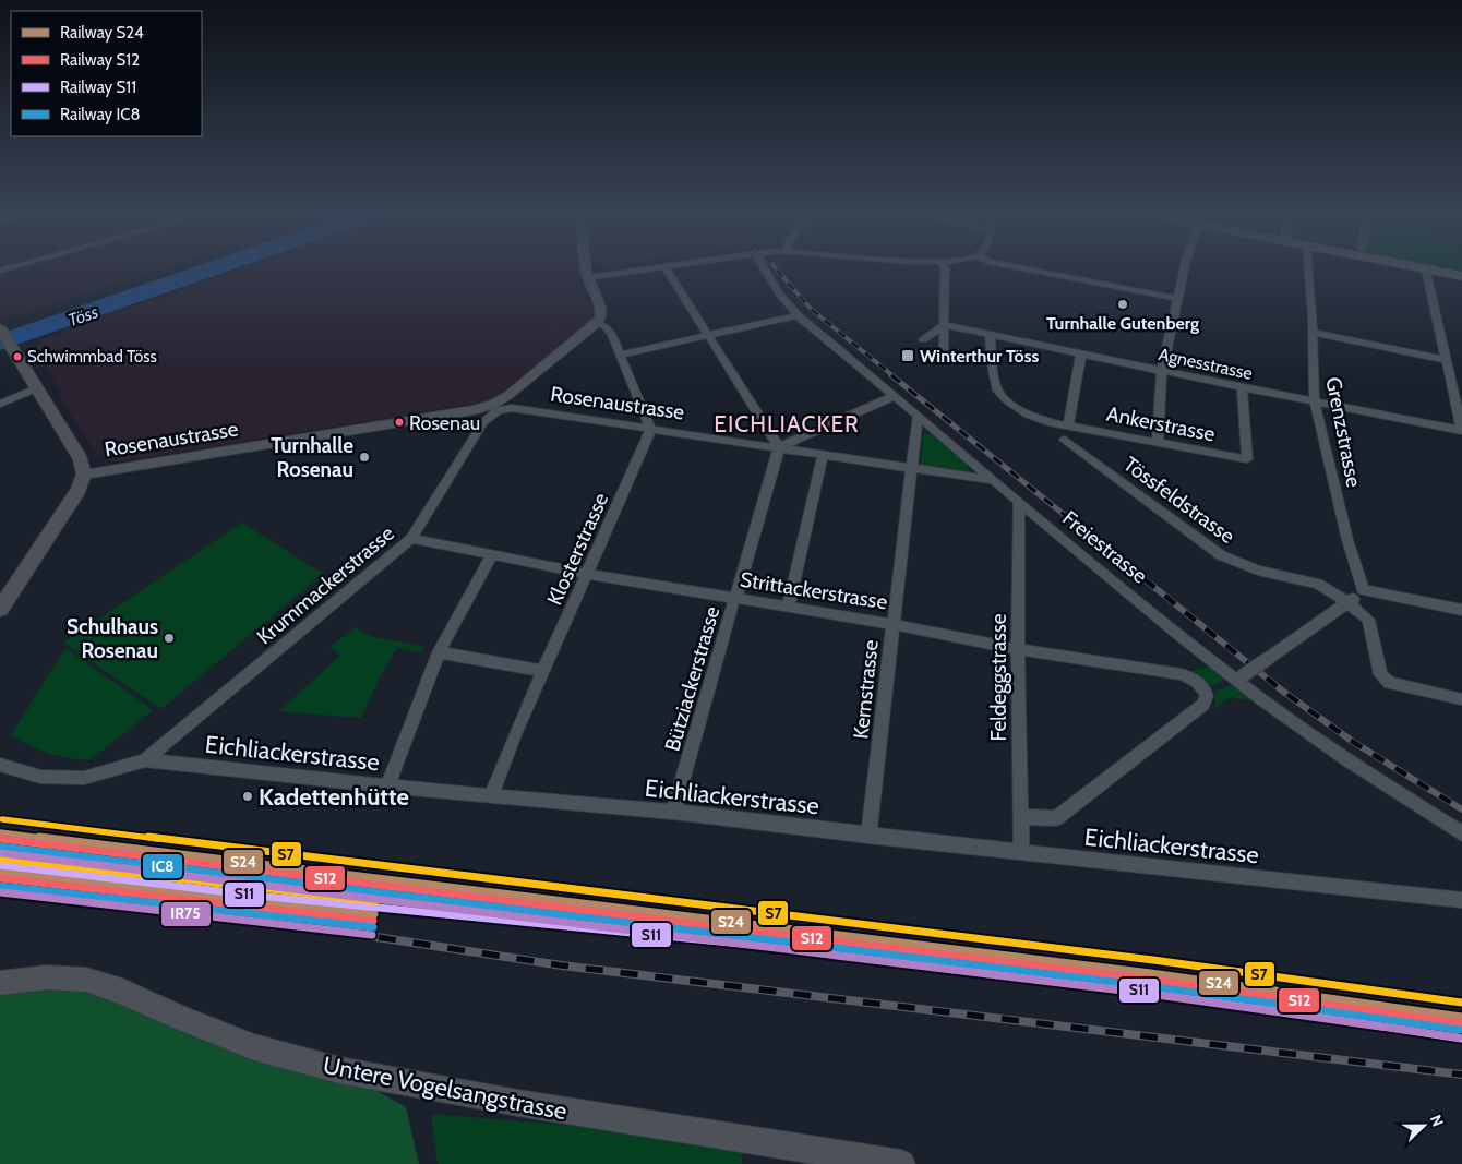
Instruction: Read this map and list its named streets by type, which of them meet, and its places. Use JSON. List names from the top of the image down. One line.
{"streets":{"main road":["Untere Vogelsangstrasse"],"street":["Agnesstrasse","Rosenaustrasse","Ankerstrasse","Grenzstrasse","Tössfeldstrasse","Freiestrasse","Klosterstrasse","Krummackerstrasse","Strittackerstrasse","Feldeggstrasse","Bütziackerstrasse","Kernstrasse","Eichliackerstrasse"]},"crossings":[["Agnesstrasse","Ankerstrasse"],["Agnesstrasse","Grenzstrasse"],["Rosenaustrasse","Freiestrasse"],["Rosenaustrasse","Klosterstrasse"],["Rosenaustrasse","Krummackerstrasse"],["Rosenaustrasse","Bütziackerstrasse"],["Rosenaustrasse","Kernstrasse"],["Freiestrasse","Feldeggstrasse"],["Freiestrasse","Kernstrasse"],["Klosterstrasse","Strittackerstrasse"],["Klosterstrasse","Eichliackerstrasse"],["Krummackerstrasse","Strittackerstrasse"],["Krummackerstrasse","Eichliackerstrasse"],["Strittackerstrasse","Feldeggstrasse"],["Strittackerstrasse","Bütziackerstrasse"],["Strittackerstrasse","Kernstrasse"],["Feldeggstrasse","Eichliackerstrasse"],["Bütziackerstrasse","Eichliackerstrasse"],["Kernstrasse","Eichliackerstrasse"]],"districts":["EICHLIACKER"],"water":["Töss"],"places":{"other":["Turnhalle Gutenberg","Schwimmbad Töss","Rosenau","Turnhalle Rosenau","Schulhaus Rosenau","Kadettenhütte"],"transit":["Winterthur Töss"]},"lines":["transit line S7","rail line S24","rail line S12","rail line IC8","transit line IR75","rail line S11"],"legend":["Railway S24","Railway S12","Railway S11","Railway IC8"],"north":"right"}
